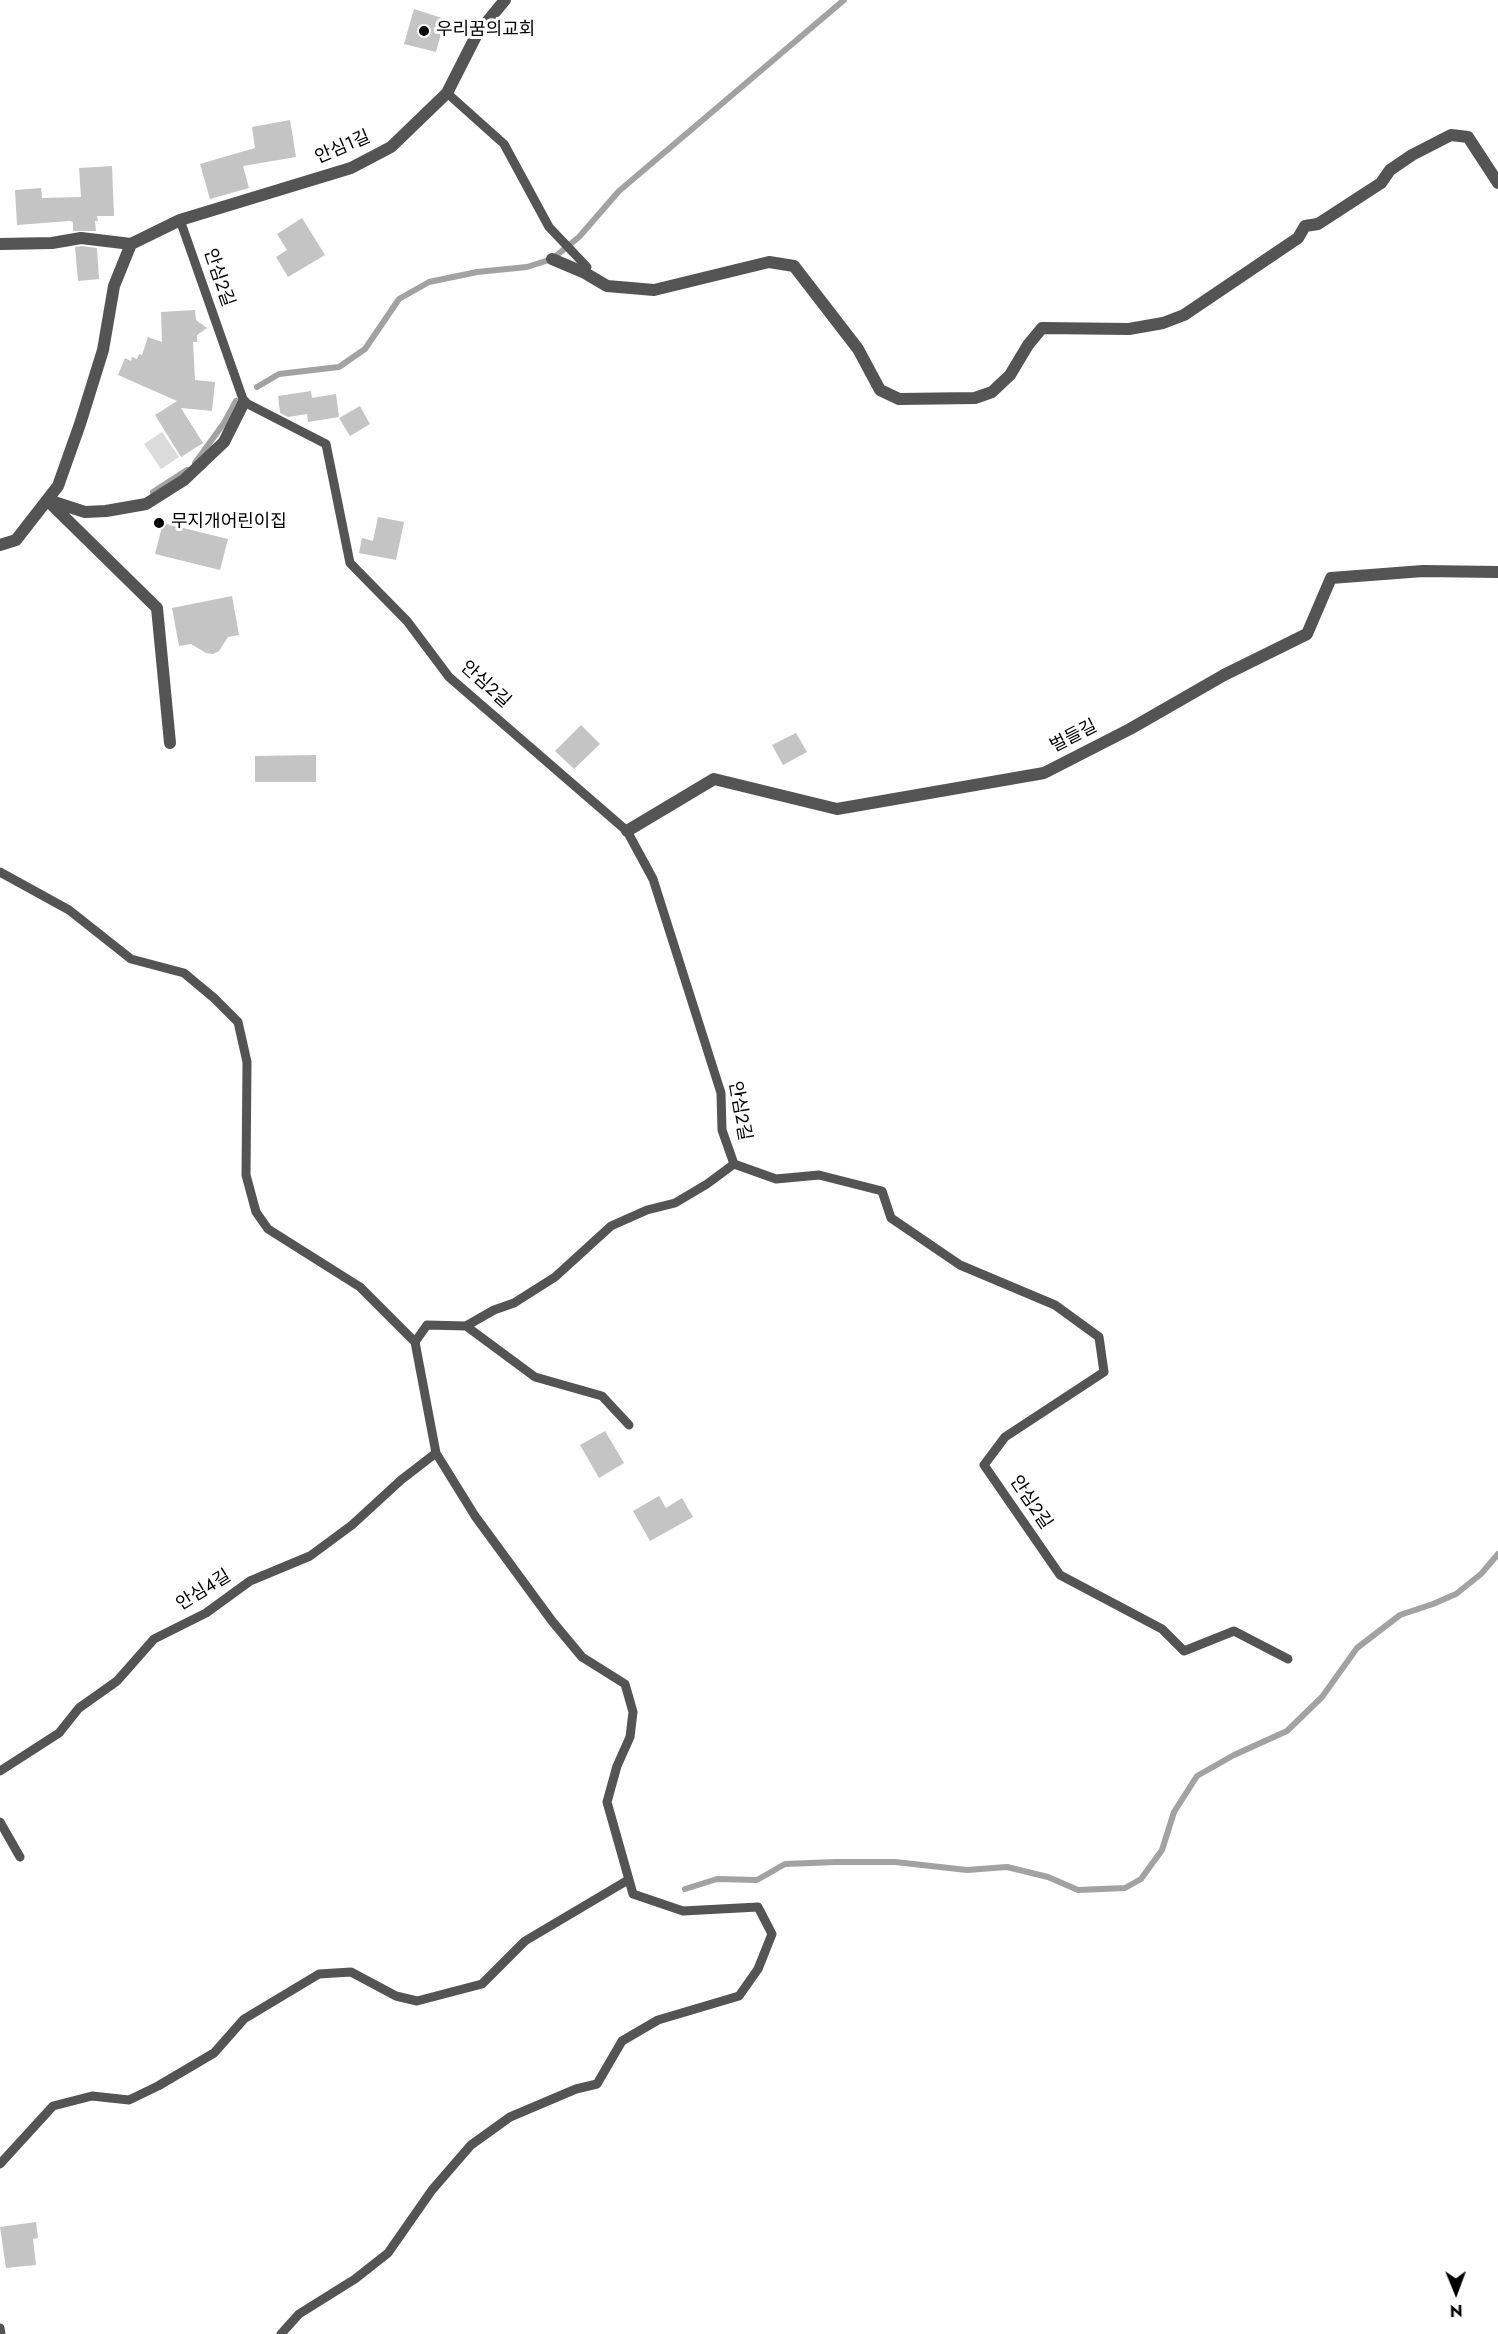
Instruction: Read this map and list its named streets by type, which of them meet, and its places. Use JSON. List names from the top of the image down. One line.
{"streets":{"street":["안심1길","벌들길"],"lane":["안심2길","안심4길"]},"crossings":[["안심1길","안심2길"],["안심2길","벌들길"]],"places":["우리꿈의교회","무지개어린이집"],"north":"bottom"}
